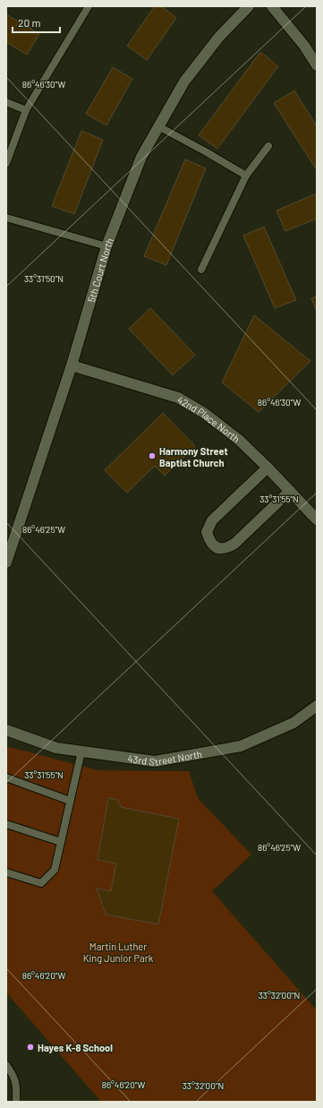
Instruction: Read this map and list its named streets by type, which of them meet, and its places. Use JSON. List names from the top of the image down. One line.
{"streets":{"street":["5th Court North","42nd Place North","43rd Street North"]},"crossings":[["5th Court North","42nd Place North"]],"parks":["Martin Luther King Junior Park"],"places":["Harmony Street Baptist Church","Hayes K-8 School"],"scale_bar":"20 m","coordinates":["86°46'30\"W","33°31'50\"N","33°31'55\"N","86°46'25\"W","86°46'20\"W","33°32'00\"N"]}
